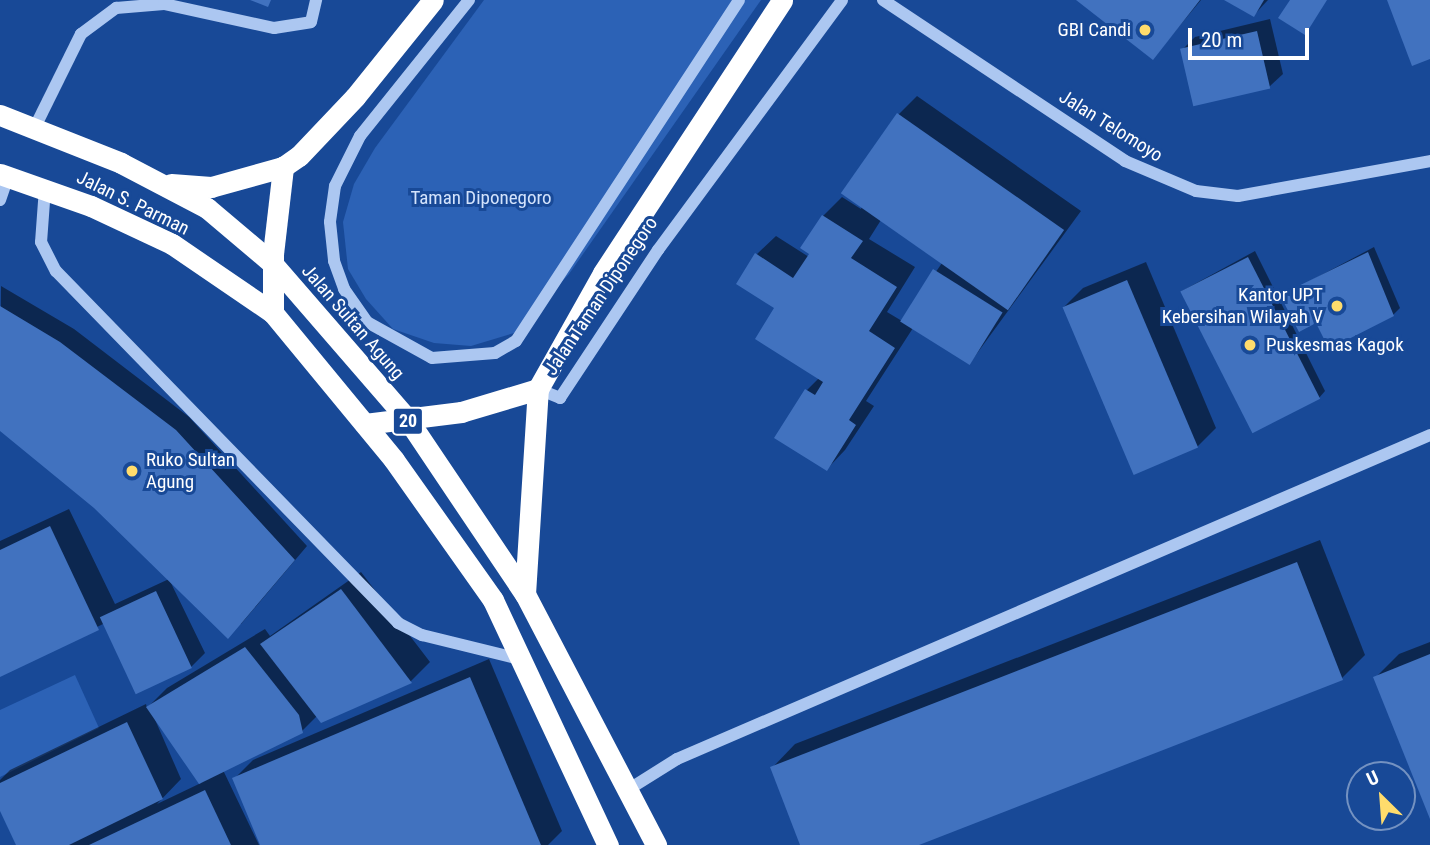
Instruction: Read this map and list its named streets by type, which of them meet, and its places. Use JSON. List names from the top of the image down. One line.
{"streets":{"highway":["Jalan S. Parman","Jalan Taman Diponegoro","Jalan Sultan Agung","20"],"street":["Jalan Telomoyo"]},"crossings":[["Jalan S. Parman","20"],["Jalan Sultan Agung","20"]],"parks":["Taman Diponegoro"],"places":["GBI Candi","Kantor UPT Kebersihan Wilayah V","Puskesmas Kagok","Ruko Sultan Agung"],"scale_bar":"20 m","north":"top left"}
